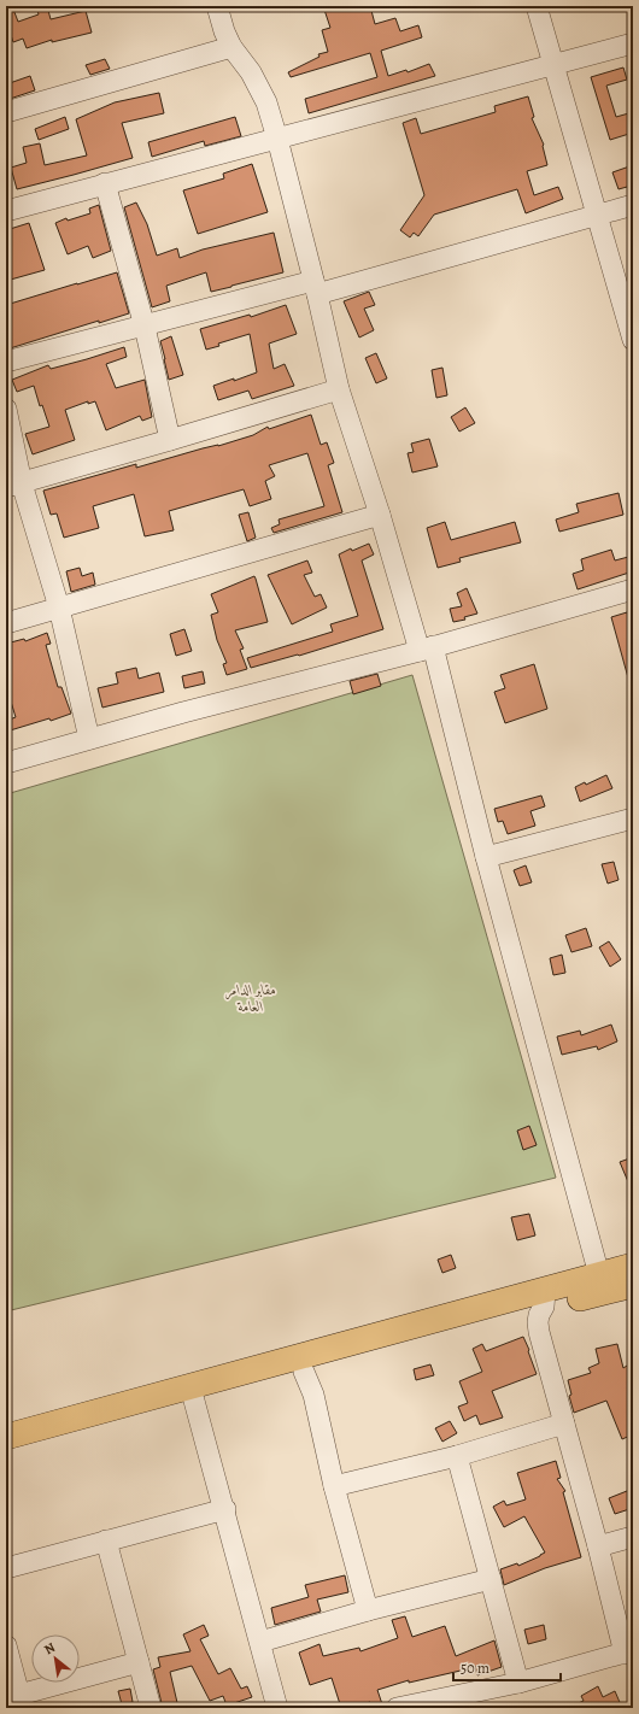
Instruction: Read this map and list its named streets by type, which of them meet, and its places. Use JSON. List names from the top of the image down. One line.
{"parks":["مقابر الدامر العامة"],"scale_bar":"50 m","north":"top left"}
